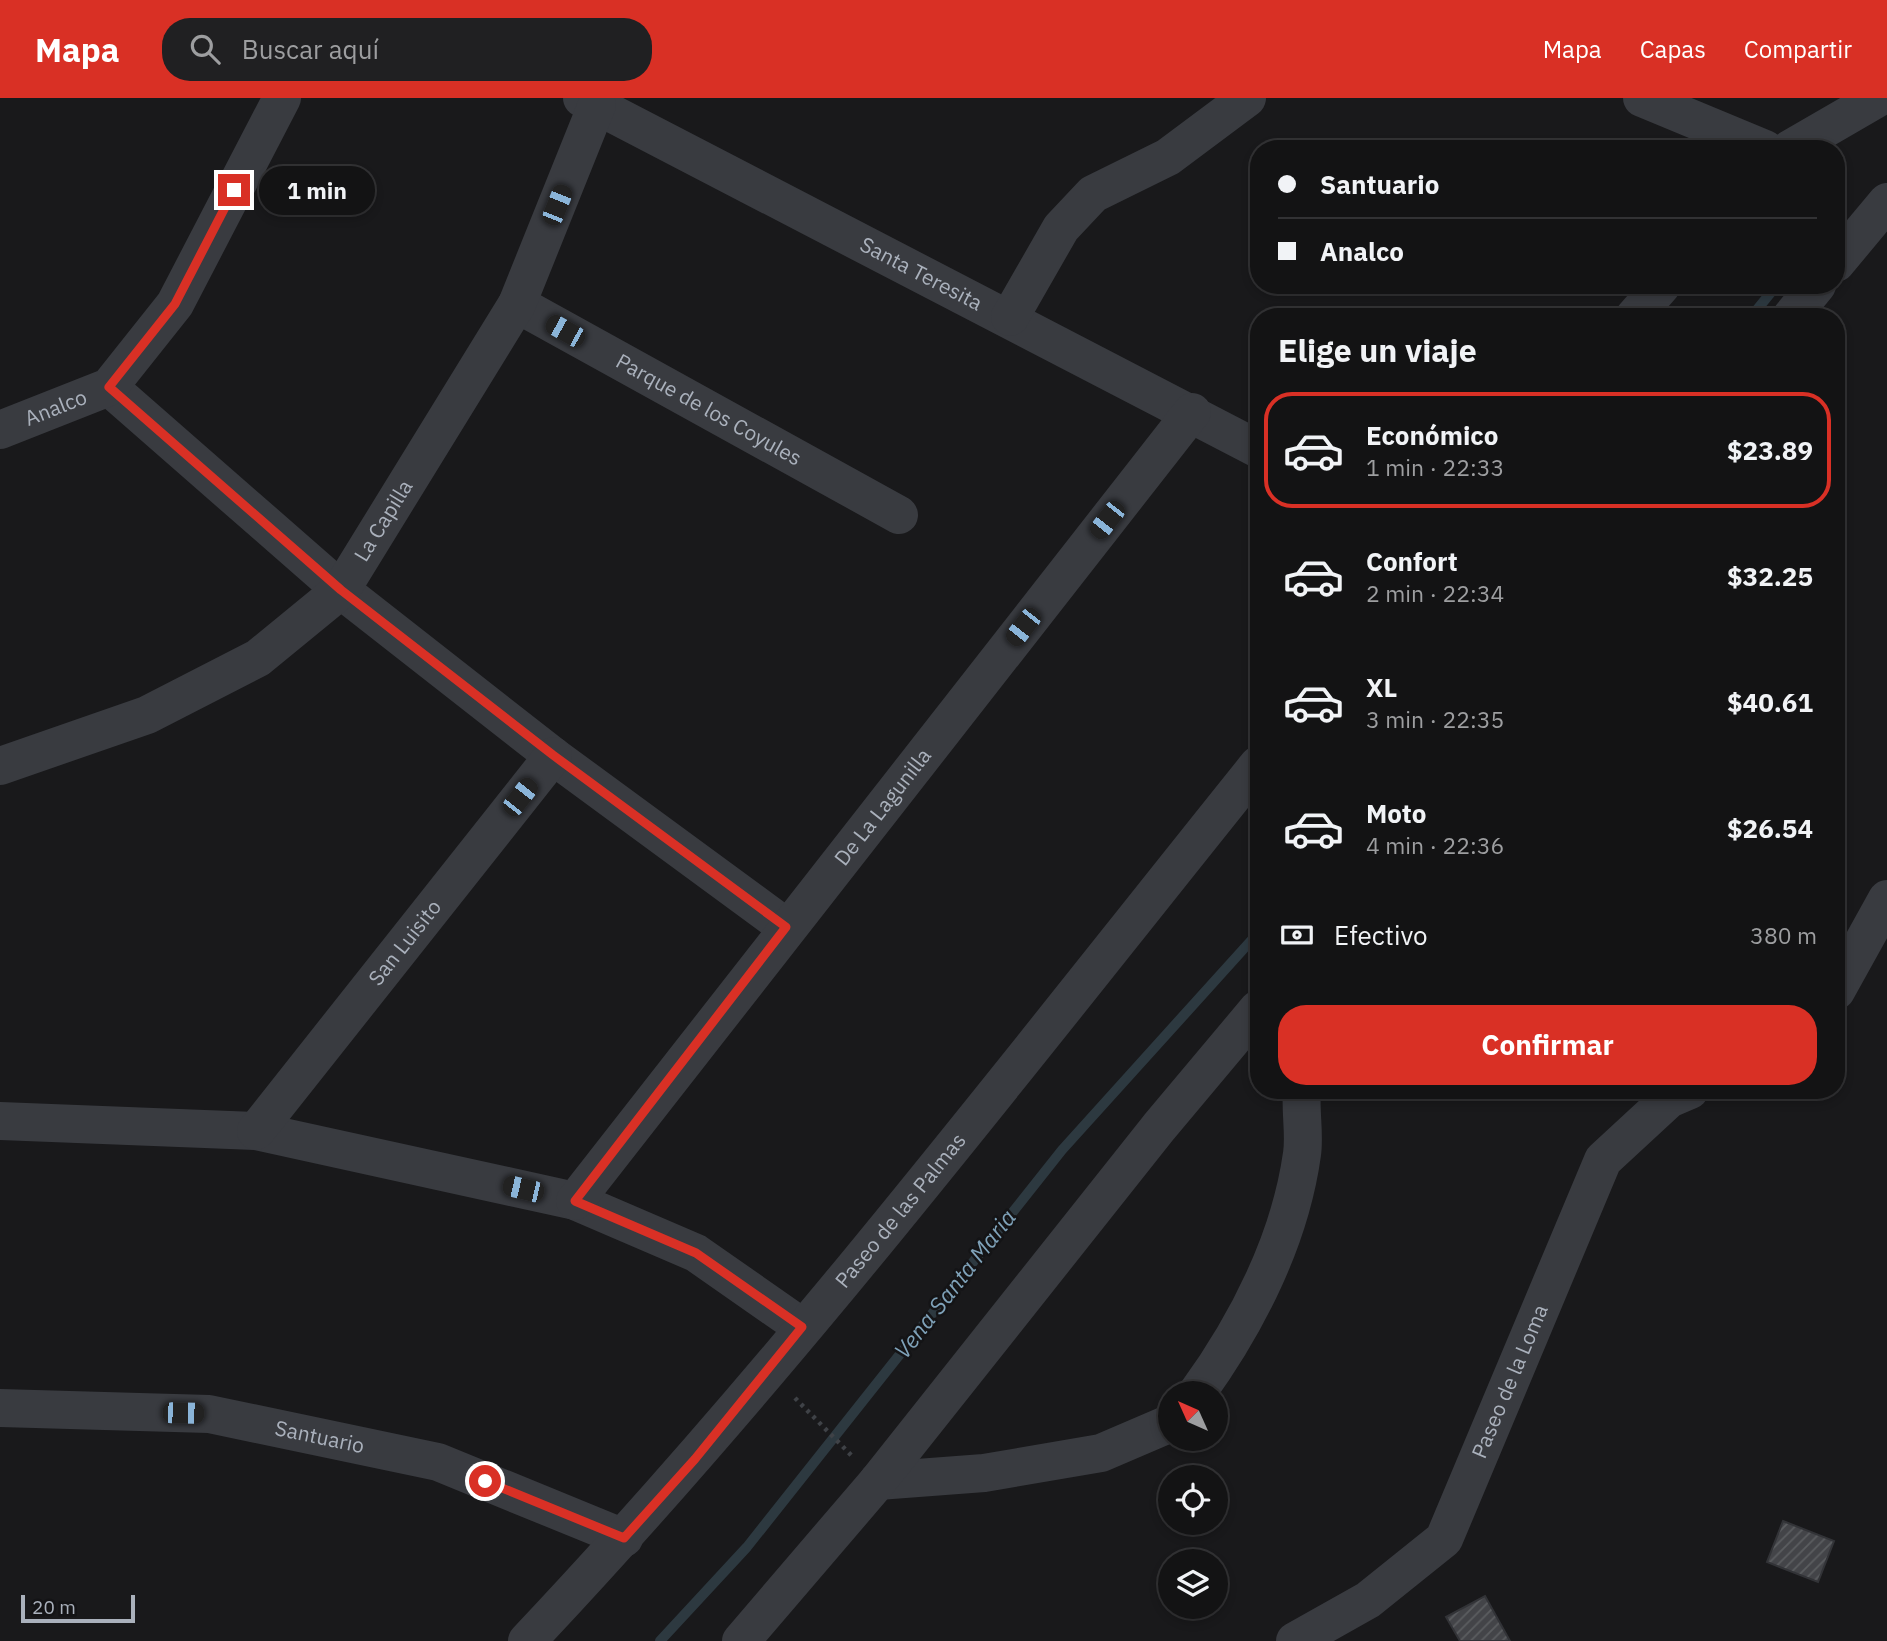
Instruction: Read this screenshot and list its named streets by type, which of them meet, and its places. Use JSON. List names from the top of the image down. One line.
{"streets":{"street":["Santa Teresita","Analco","Parque de los Coyules","La Capilla","De La Lagunilla","San Luisito","Paseo de las Palmas","Paseo de la Loma","Santuario"]},"crossings":[["Santa Teresita","La Capilla"],["Santa Teresita","De La Lagunilla"],["Parque de los Coyules","La Capilla"],["Paseo de las Palmas","Santuario"]],"water":["Vena Santa Maria"],"scale_bar":"20 m","north":"top left","page":{"header":"Mapa","search":"Buscar aquí","nav":["Mapa","Capas","Compartir"],"banner":["Santuario","Analco"],"bubble":"1 min","heading":"Elige un viaje","list":[{"name":"Económico","note":"1 min · 22:33","value":"$23.89"},{"name":"Confort","note":"2 min · 22:34","value":"$32.25"},{"name":"XL","note":"3 min · 22:35","value":"$40.61"},{"name":"Moto","note":"4 min · 22:36","value":"$26.54"}],"pay":["Efectivo","380 m"],"buttons":"Confirmar","scale":"20 m"}}
